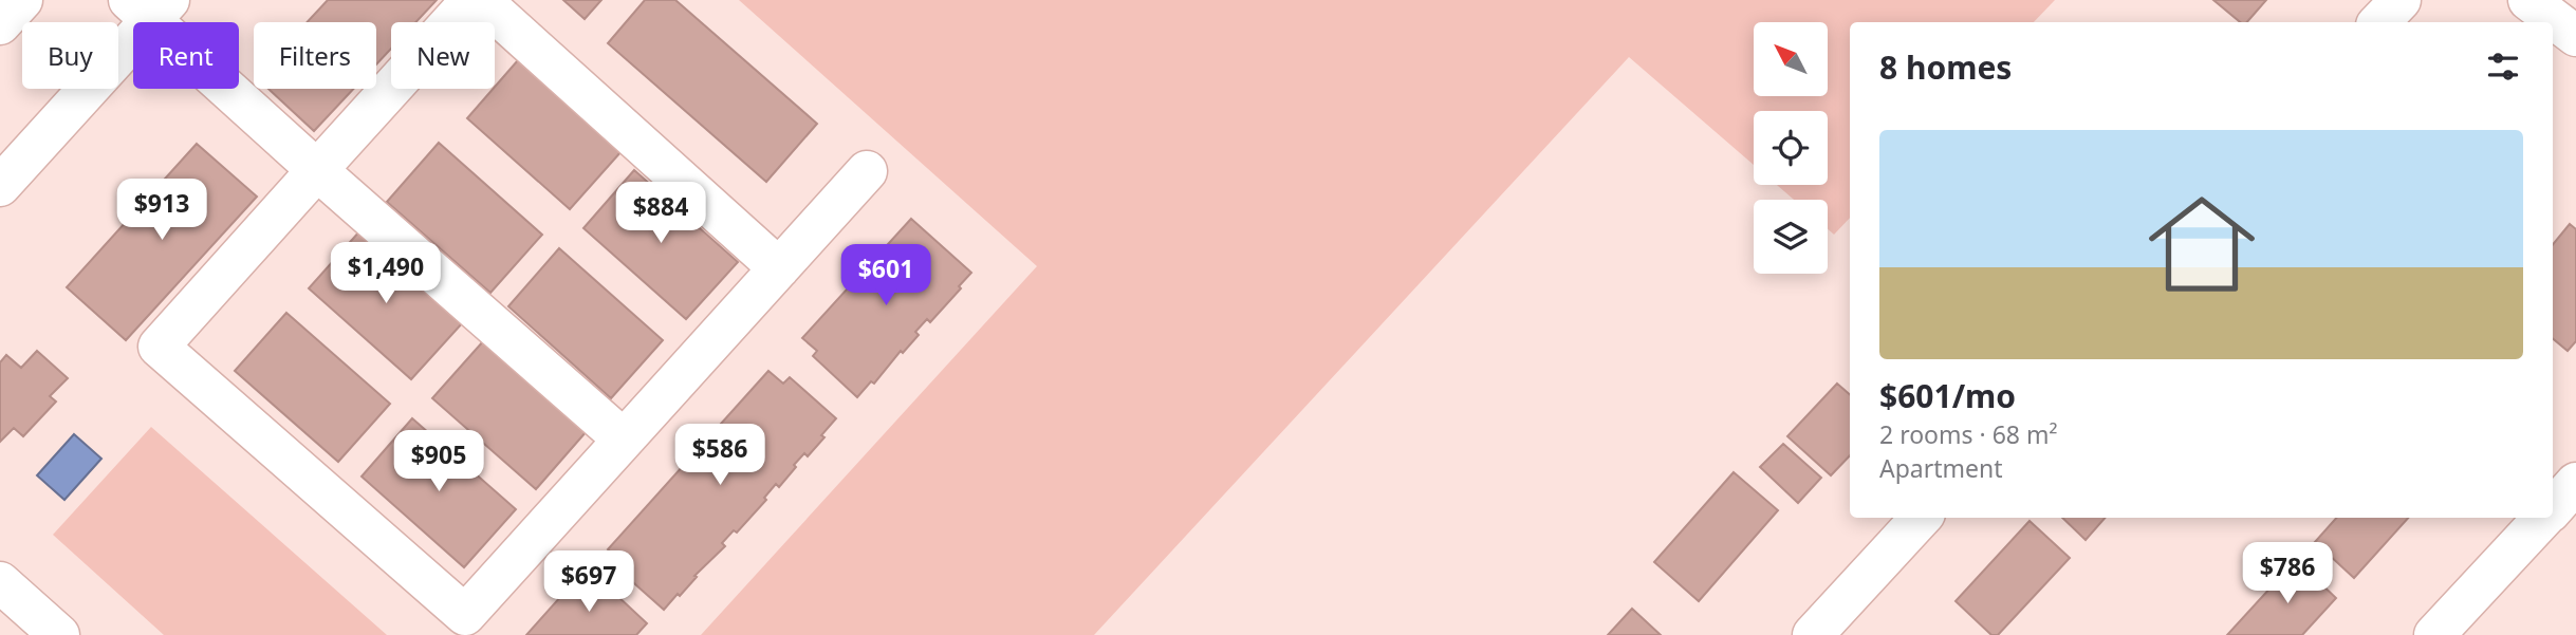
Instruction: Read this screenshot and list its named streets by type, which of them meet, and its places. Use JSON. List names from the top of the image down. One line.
{"north":"top left","page":{"chip":["Buy","Rent","Filters","New"],"heading":"8 homes","list":[{"name":"$601/mo","note":"2 rooms · 68 m² · Apartment"}],"price":["$913","$884","$1,490","$601","$586","$905","$786","$697"]}}
